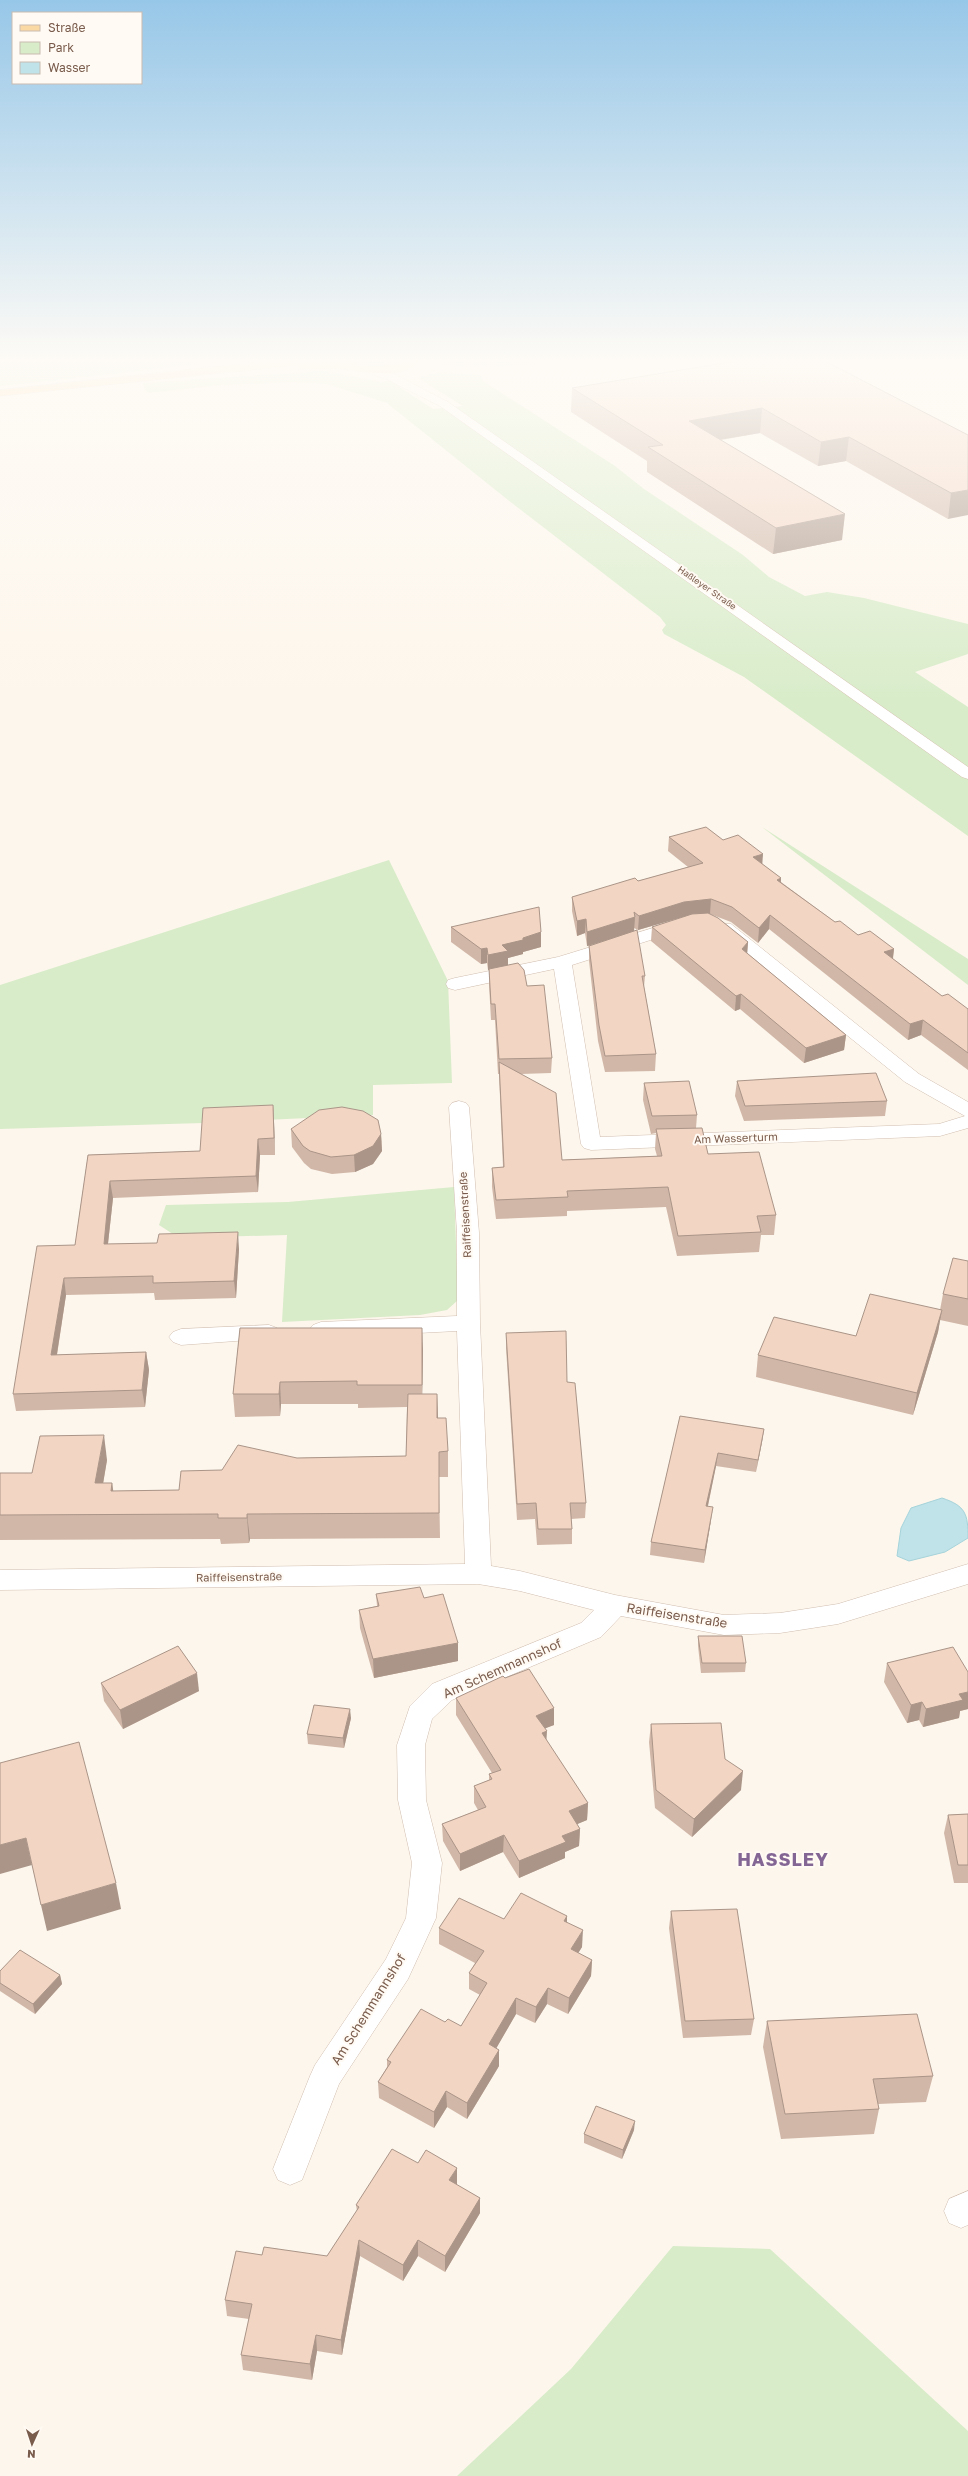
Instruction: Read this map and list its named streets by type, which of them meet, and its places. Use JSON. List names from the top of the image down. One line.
{"streets":{"street":["Haßleyer Straße","Am Wasserturm","Raiffeisenstraße","Am Schemmannshof"]},"crossings":[["Raiffeisenstraße","Am Schemmannshof"]],"districts":["HASSLEY"],"legend":["Straße","Park","Wasser"],"north":"bottom"}
